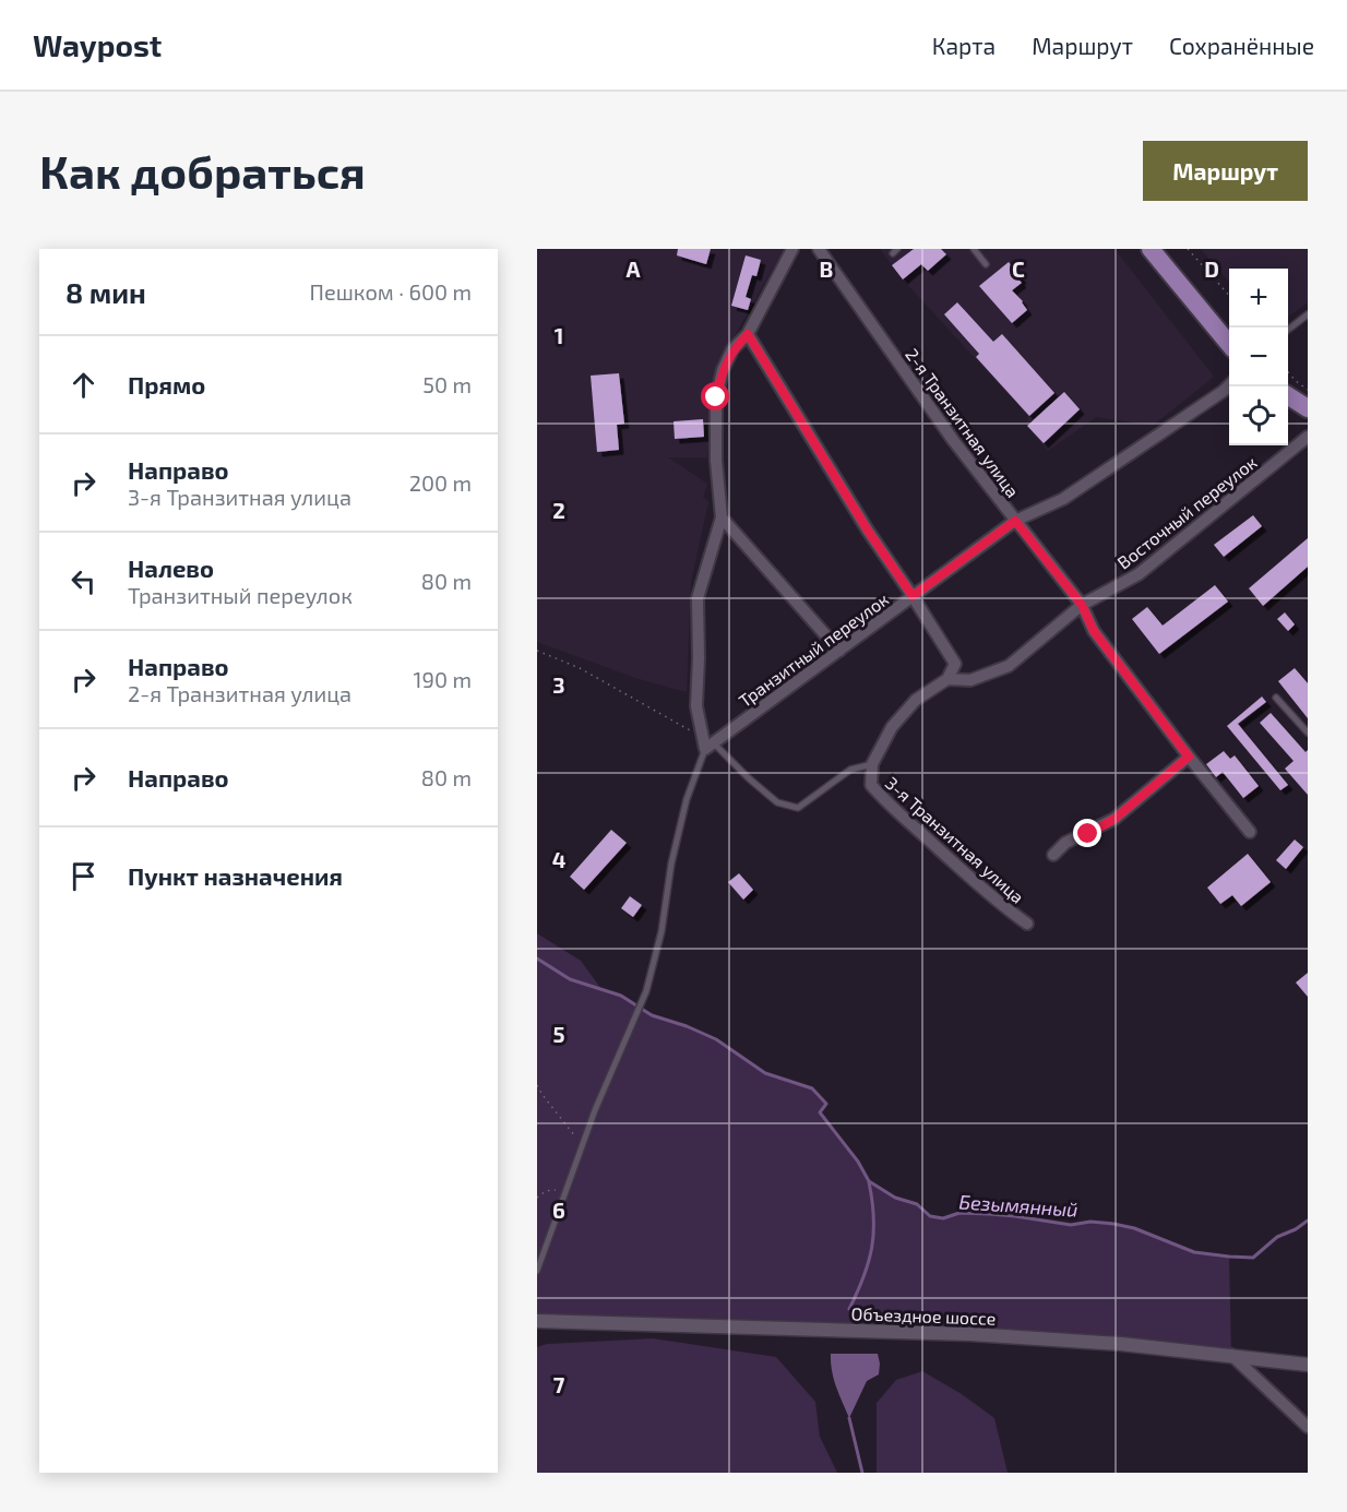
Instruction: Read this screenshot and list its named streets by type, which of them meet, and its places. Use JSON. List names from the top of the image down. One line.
{"streets":{"street":["2-я Транзитная улица","Восточный переулок","Транзитный переулок","3-я Транзитная улица","Объездное шоссе"]},"crossings":[["2-я Транзитная улица","Восточный переулок"],["2-я Транзитная улица","Транзитный переулок"],["Восточный переулок","3-я Транзитная улица"]],"water":["Безымянный"],"page":{"header":"Waypost","nav":["Карта","Маршрут","Сохранённые"],"buttons":"Маршрут","title":"Как добраться","heading":["8 мин","Пешком · 600 m"],"map_buttons":["+","−"],"list":[["Прямо","50 m"],["Направо","3-я Транзитная улица","200 m"],["Налево","Транзитный переулок","80 m"],["Направо","2-я Транзитная улица","190 m"],["Направо","80 m"],"Пункт назначения"]},"grid":{"columns":["A","B","C","D"],"rows":["1","2","3","4","5","6","7"]}}
